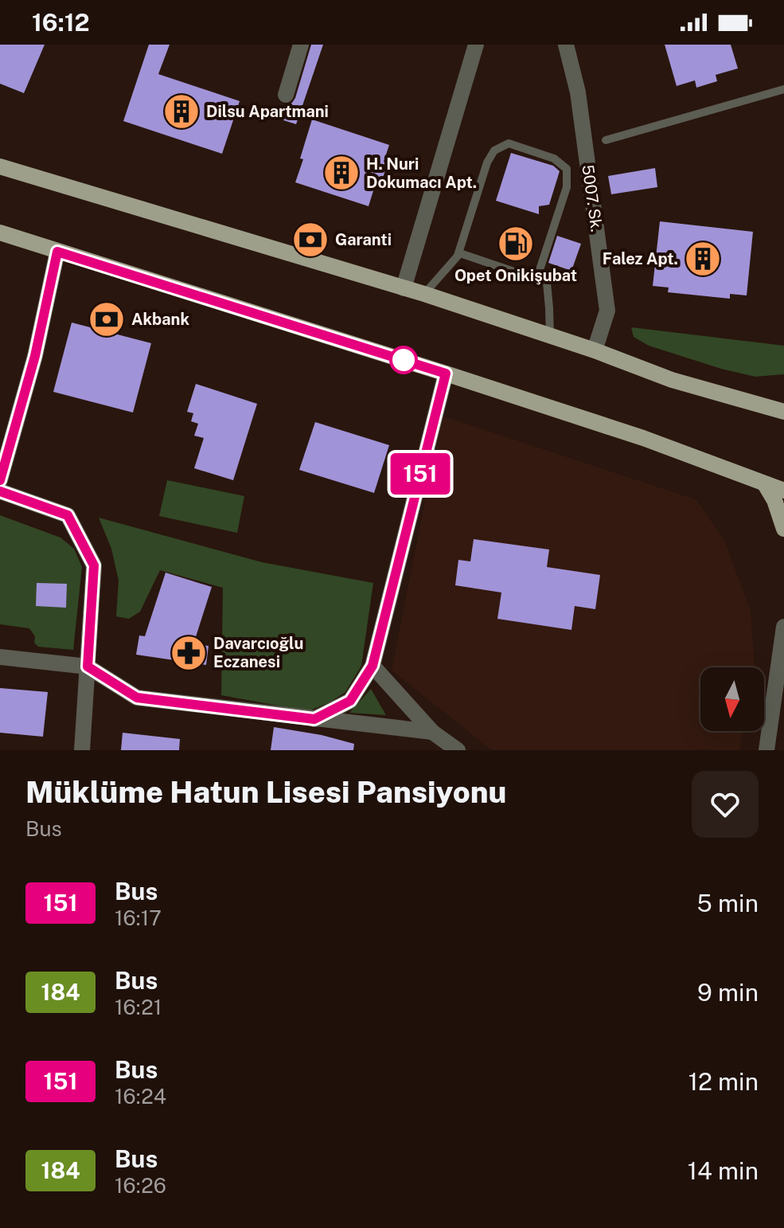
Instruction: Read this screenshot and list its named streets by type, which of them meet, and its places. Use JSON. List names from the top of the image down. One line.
{"streets":{"street":["5007. Sk."]},"places":{"building":["Dilsu Apartmani","H. Nuri Dokumacı Apt.","Falez Apt."],"bank":["Garanti","Akbank"],"fuel station":["Opet Onikişubat"],"pharmacy":["Davarcıoğlu Eczanesi"]},"lines":["bus line 151"],"north":"bottom","page":{"status":"16:12","on_map":"151","heading":["Müklüme Hatun Lisesi Pansiyonu","Bus"],"list":[{"mark":"151","name":"Bus","note":"16:17","value":"5 min"},{"mark":"184","name":"Bus","note":"16:21","value":"9 min"},{"mark":"151","name":"Bus","note":"16:24","value":"12 min"},{"mark":"184","name":"Bus","note":"16:26","value":"14 min"}]}}
